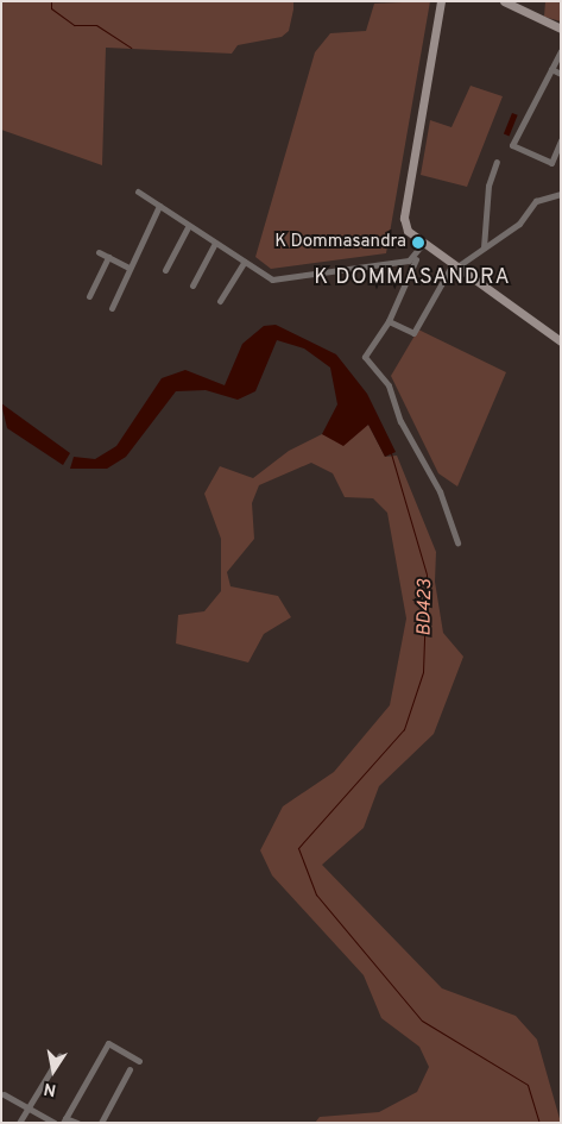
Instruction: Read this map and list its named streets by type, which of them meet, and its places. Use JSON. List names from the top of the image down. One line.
{"districts":["K DOMMASANDRA"],"water":["BD423"],"places":["K Dommasandra"],"north":"bottom"}
